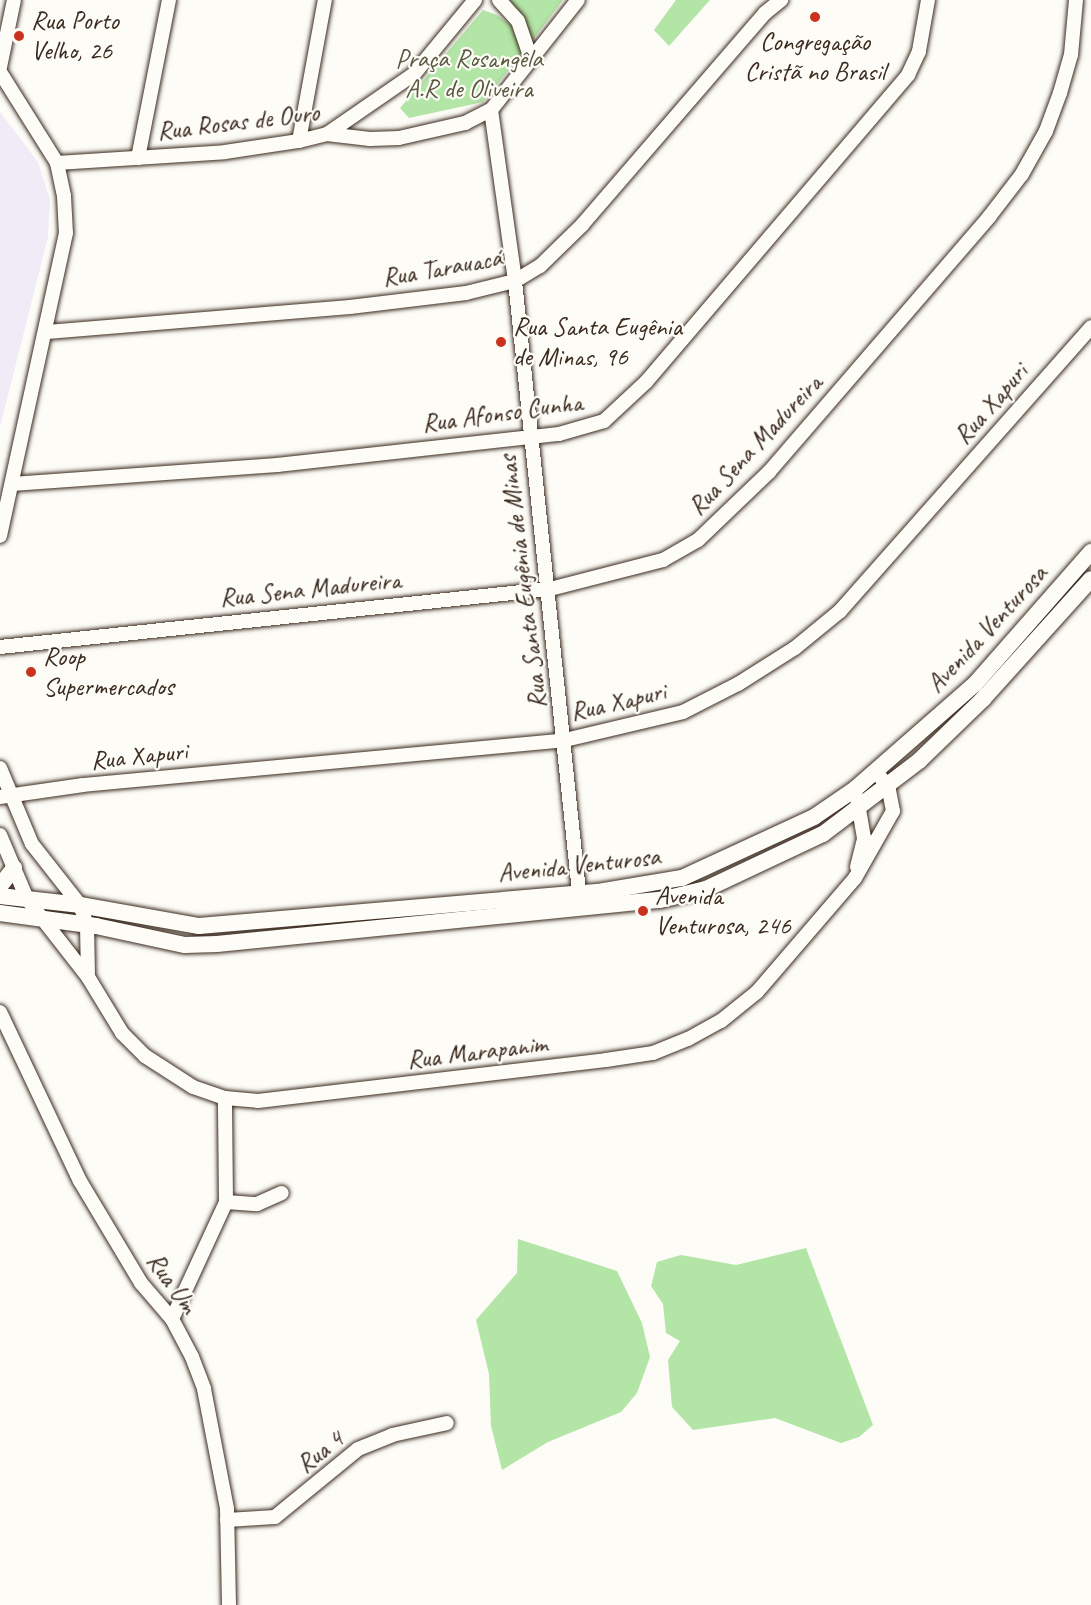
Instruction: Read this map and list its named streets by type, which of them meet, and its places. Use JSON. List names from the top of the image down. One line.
{"streets":{"street":["Rua Rosas de Ouro","Rua Tarauacá","Rua Xapuri","Rua Afonso Cunha","Rua Sena Madureira","Rua Santa Eugênia de Minas","Avenida Venturosa","Rua Marapanim","Rua Um","Rua 4"]},"crossings":[["Rua Rosas de Ouro","Rua Santa Eugênia de Minas"],["Rua Tarauacá","Rua Santa Eugênia de Minas"],["Rua Xapuri","Rua Santa Eugênia de Minas"],["Rua Afonso Cunha","Rua Santa Eugênia de Minas"],["Rua Sena Madureira","Rua Santa Eugênia de Minas"],["Rua Santa Eugênia de Minas","Avenida Venturosa"],["Avenida Venturosa","Rua Marapanim"],["Rua Um","Rua 4"]],"parks":["Praça Rosangêla A.R de Oliveira"],"places":["Congregação Cristã no Brasil","Rua Porto Velho, 26","Rua Santa Eugênia de Minas, 96","Roop Supermercados","Avenida Venturosa, 246"]}
